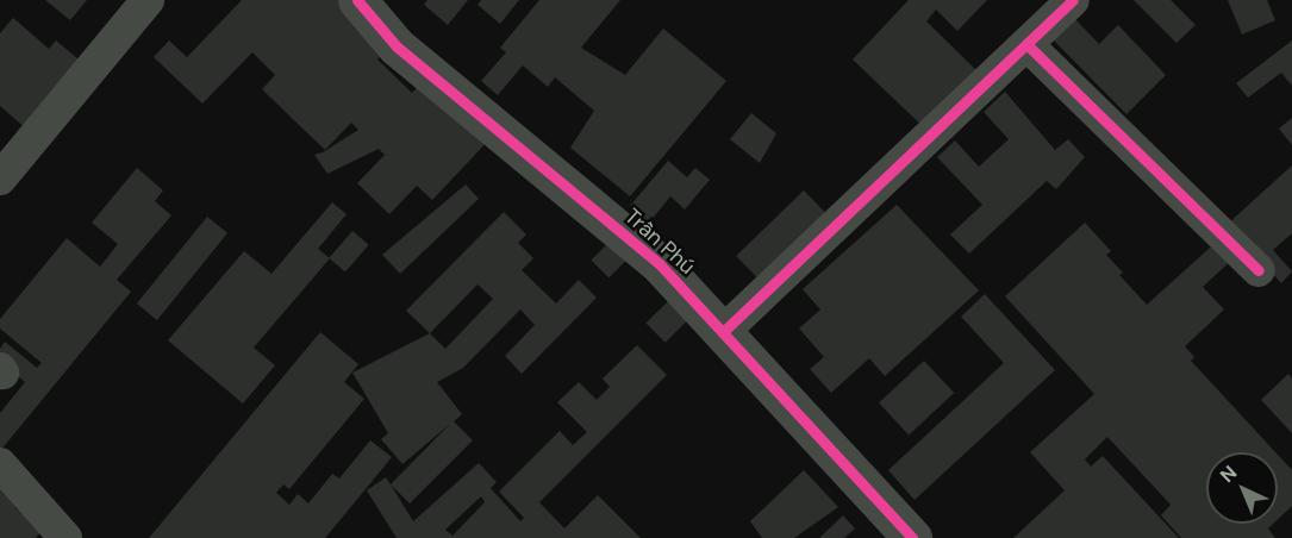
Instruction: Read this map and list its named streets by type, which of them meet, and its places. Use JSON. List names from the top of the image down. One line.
{"streets":{"street":["Trần Phú"]},"north":"top left"}
